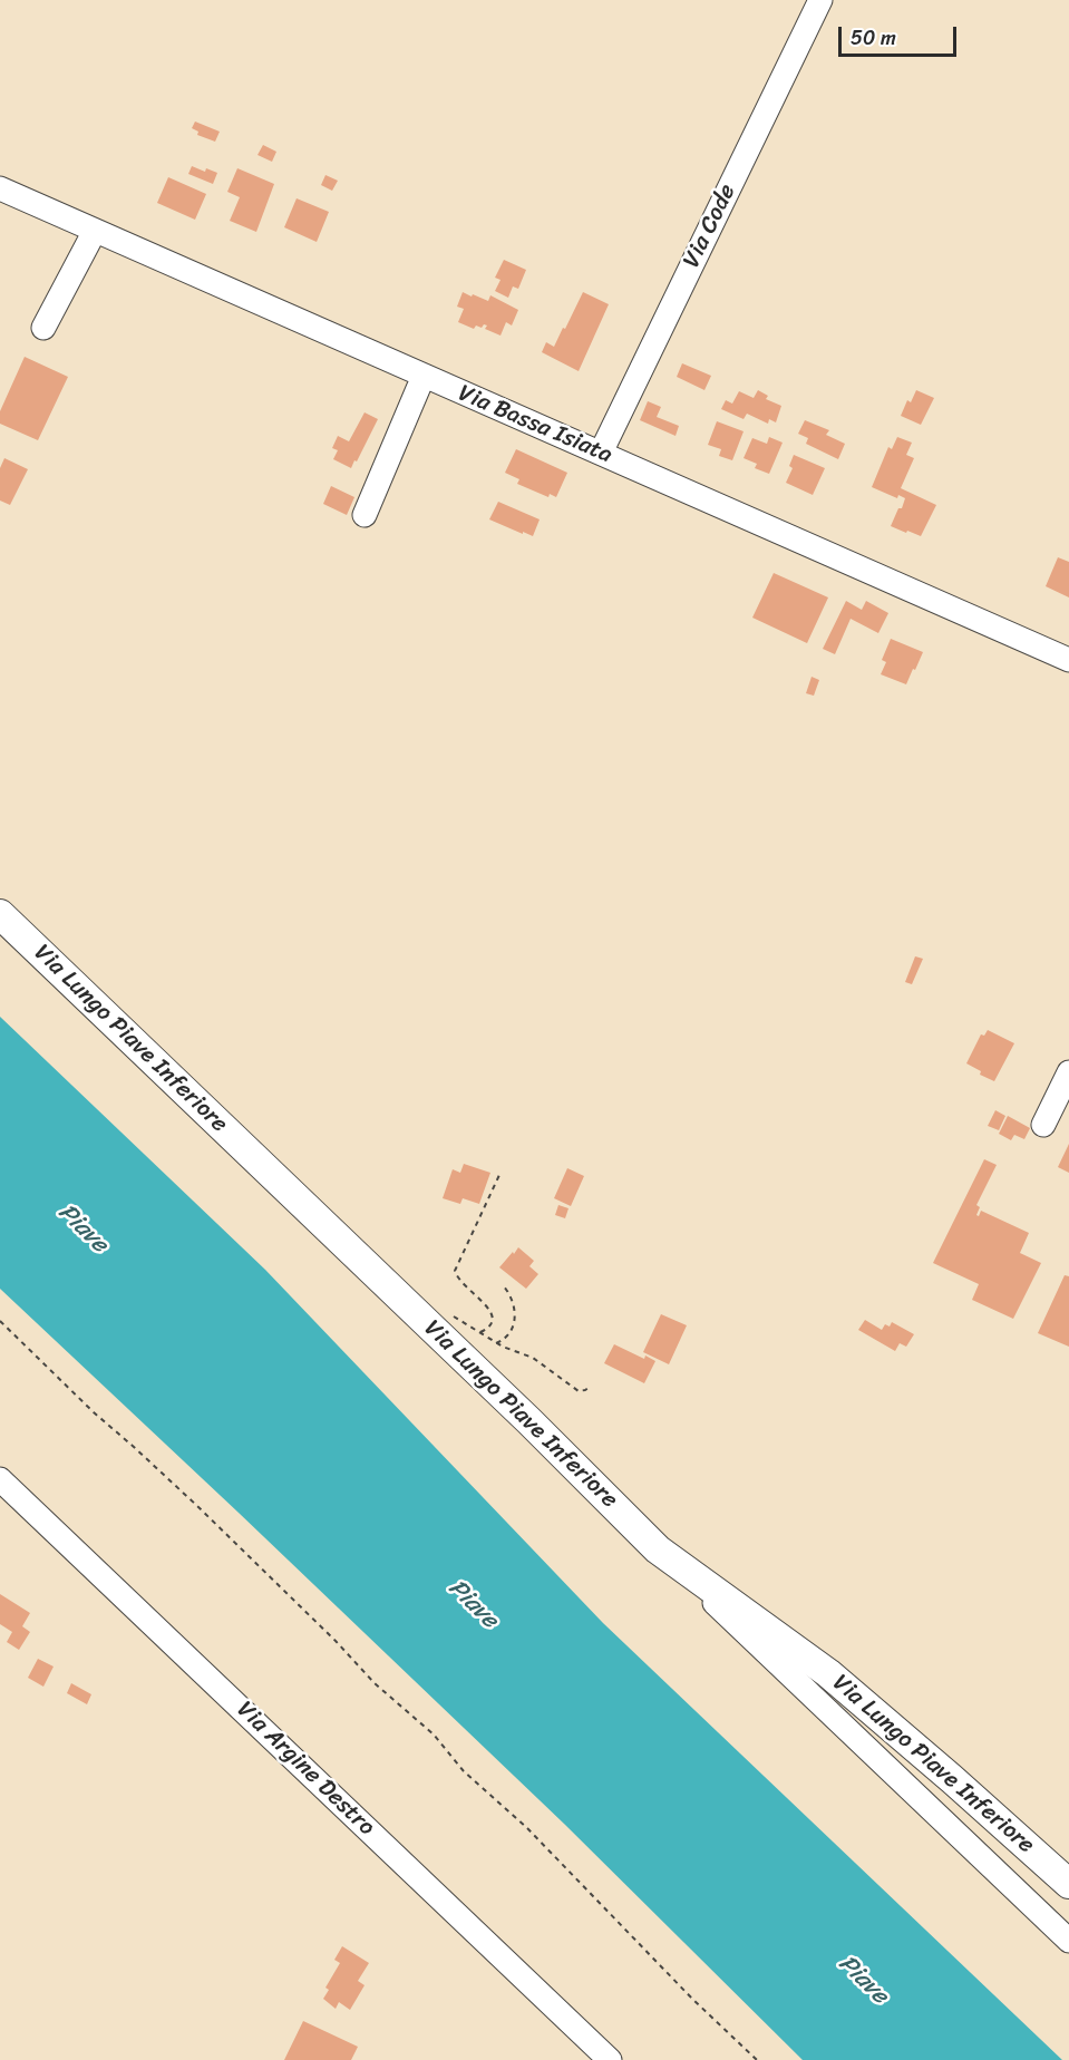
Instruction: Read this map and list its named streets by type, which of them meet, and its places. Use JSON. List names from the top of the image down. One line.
{"streets":{"main road":["Via Lungo Piave Inferiore"],"street":["Via Code","Via Bassa Isiata","Via Argine Destro"]},"crossings":[["Via Code","Via Bassa Isiata"]],"water":["Piave"],"scale_bar":"50 m"}
